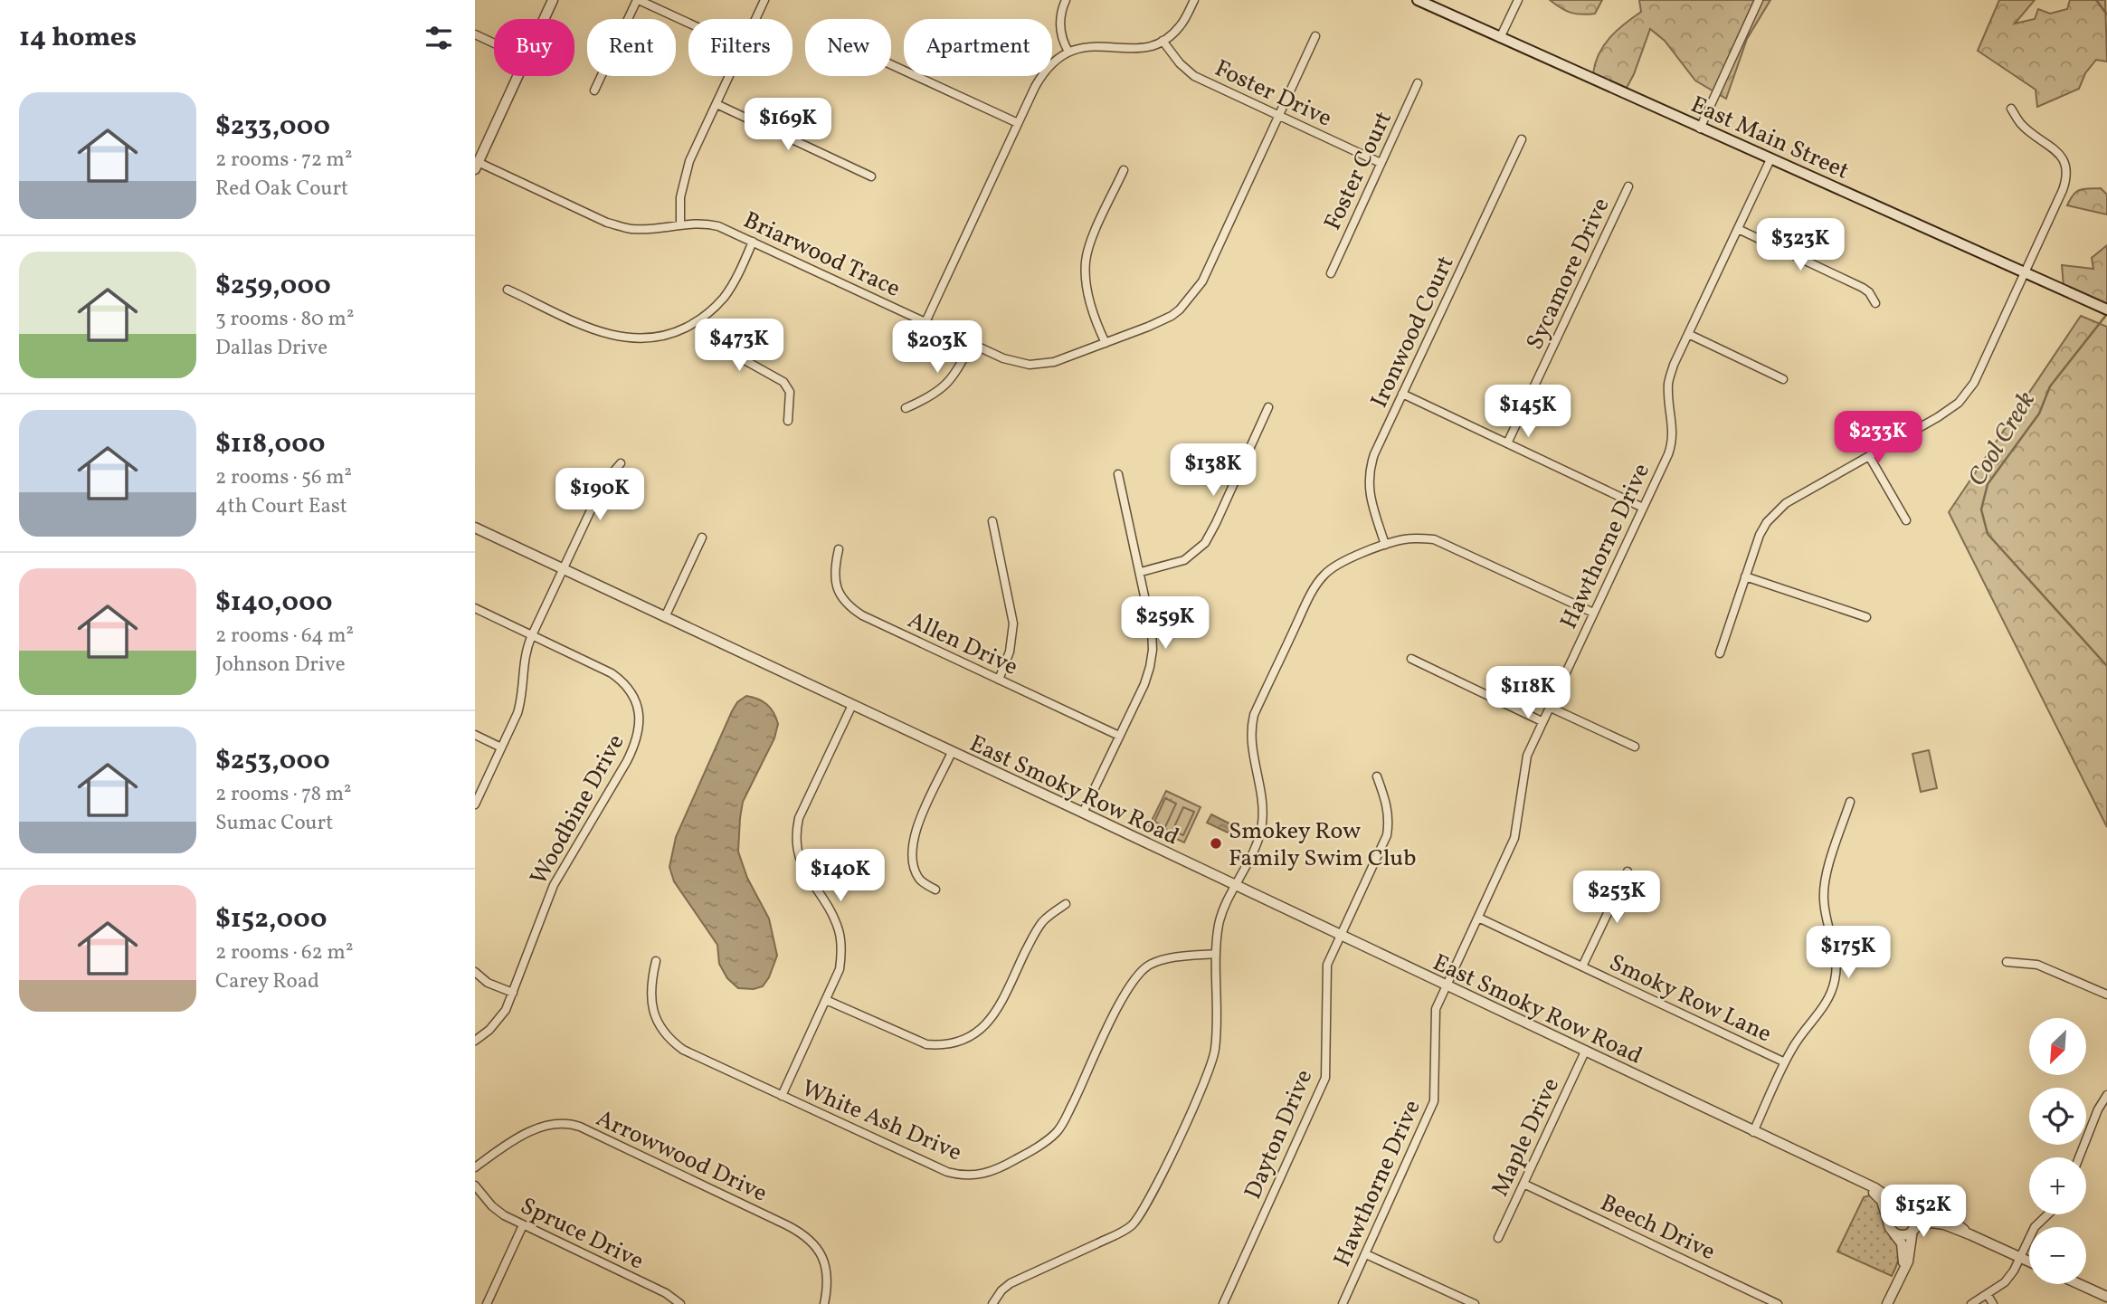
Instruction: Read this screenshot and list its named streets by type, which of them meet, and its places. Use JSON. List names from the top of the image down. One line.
{"streets":{"main road":["East Main Street"],"street":["Foster Drive","Foster Court","Briarwood Trace","Sycamore Drive","Ironwood Court","Hawthorne Drive","Allen Drive","East Smoky Row Road","Woodbine Drive","Smoky Row Lane","White Ash Drive","Dayton Drive","Maple Drive","Arrowwood Drive","Beech Drive","Spruce Drive"]},"crossings":[["Foster Drive","Foster Court"],["Foster Drive","Briarwood Trace"],["East Main Street","Hawthorne Drive"],["Hawthorne Drive","East Smoky Row Road"],["Hawthorne Drive","Smoky Row Lane"],["East Smoky Row Road","Dayton Drive"],["East Smoky Row Road","Maple Drive"],["Maple Drive","Beech Drive"]],"water":["Cool Creek"],"places":["Smokey Row Family Swim Club"],"north":"bottom left","page":{"heading":"14 homes","chip":["Buy","Rent","Filters","New","Apartment"],"list":[{"name":"$233,000","note":"2 rooms · 72 m² · Red Oak Court"},{"name":"$259,000","note":"3 rooms · 80 m² · Dallas Drive"},{"name":"$118,000","note":"2 rooms · 56 m² · 4th Court East"},{"name":"$140,000","note":"2 rooms · 64 m² · Johnson Drive"},{"name":"$253,000","note":"2 rooms · 78 m² · Sumac Court"},{"name":"$152,000","note":"2 rooms · 62 m² · Carey Road"}],"price":["$169K","$323K","$473K","$203K","$145K","$233K","$138K","$190K","$259K","$118K","$140K","$253K","$175K","$152K"],"map_buttons":["+","−"]}}
